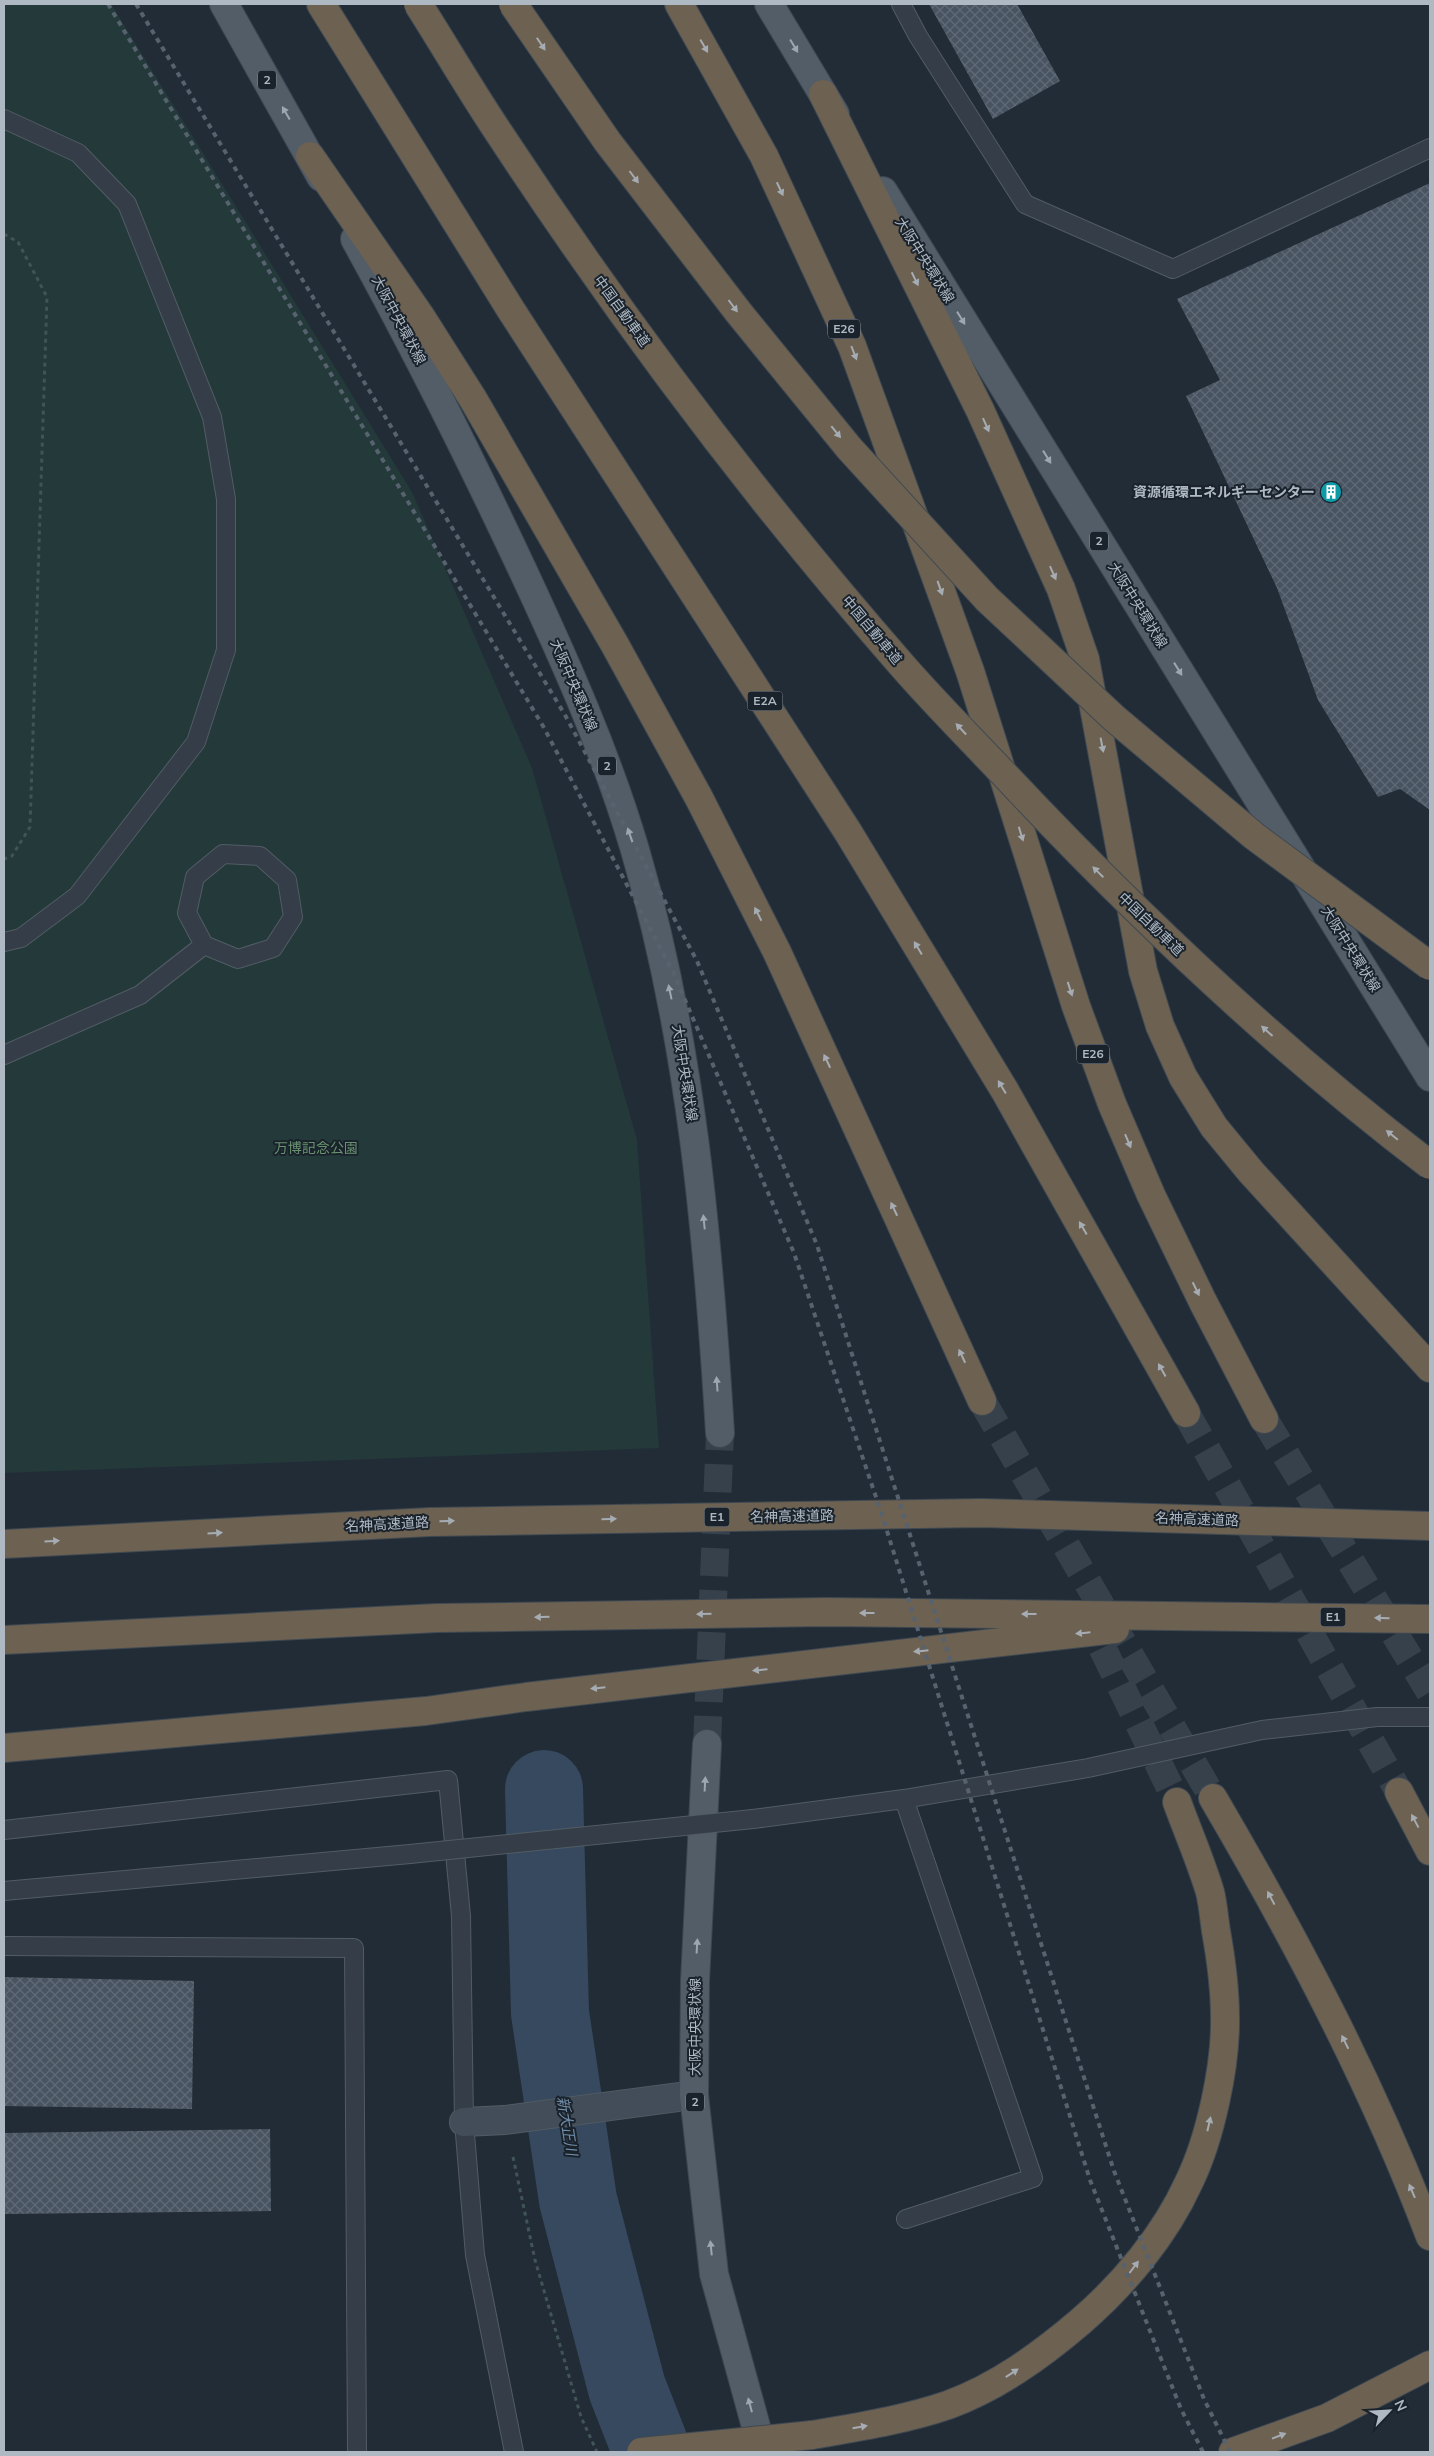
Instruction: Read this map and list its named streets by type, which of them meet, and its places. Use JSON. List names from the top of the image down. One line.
{"streets":{"highway":["中国自動車道","E26","E2A","名神高速道路","E1"],"main road":["2","大阪中央環状線"]},"water":["新大正川"],"parks":["万博記念公園"],"places":{"building":["資源循環エネルギーセンター"]},"north":"top right"}
